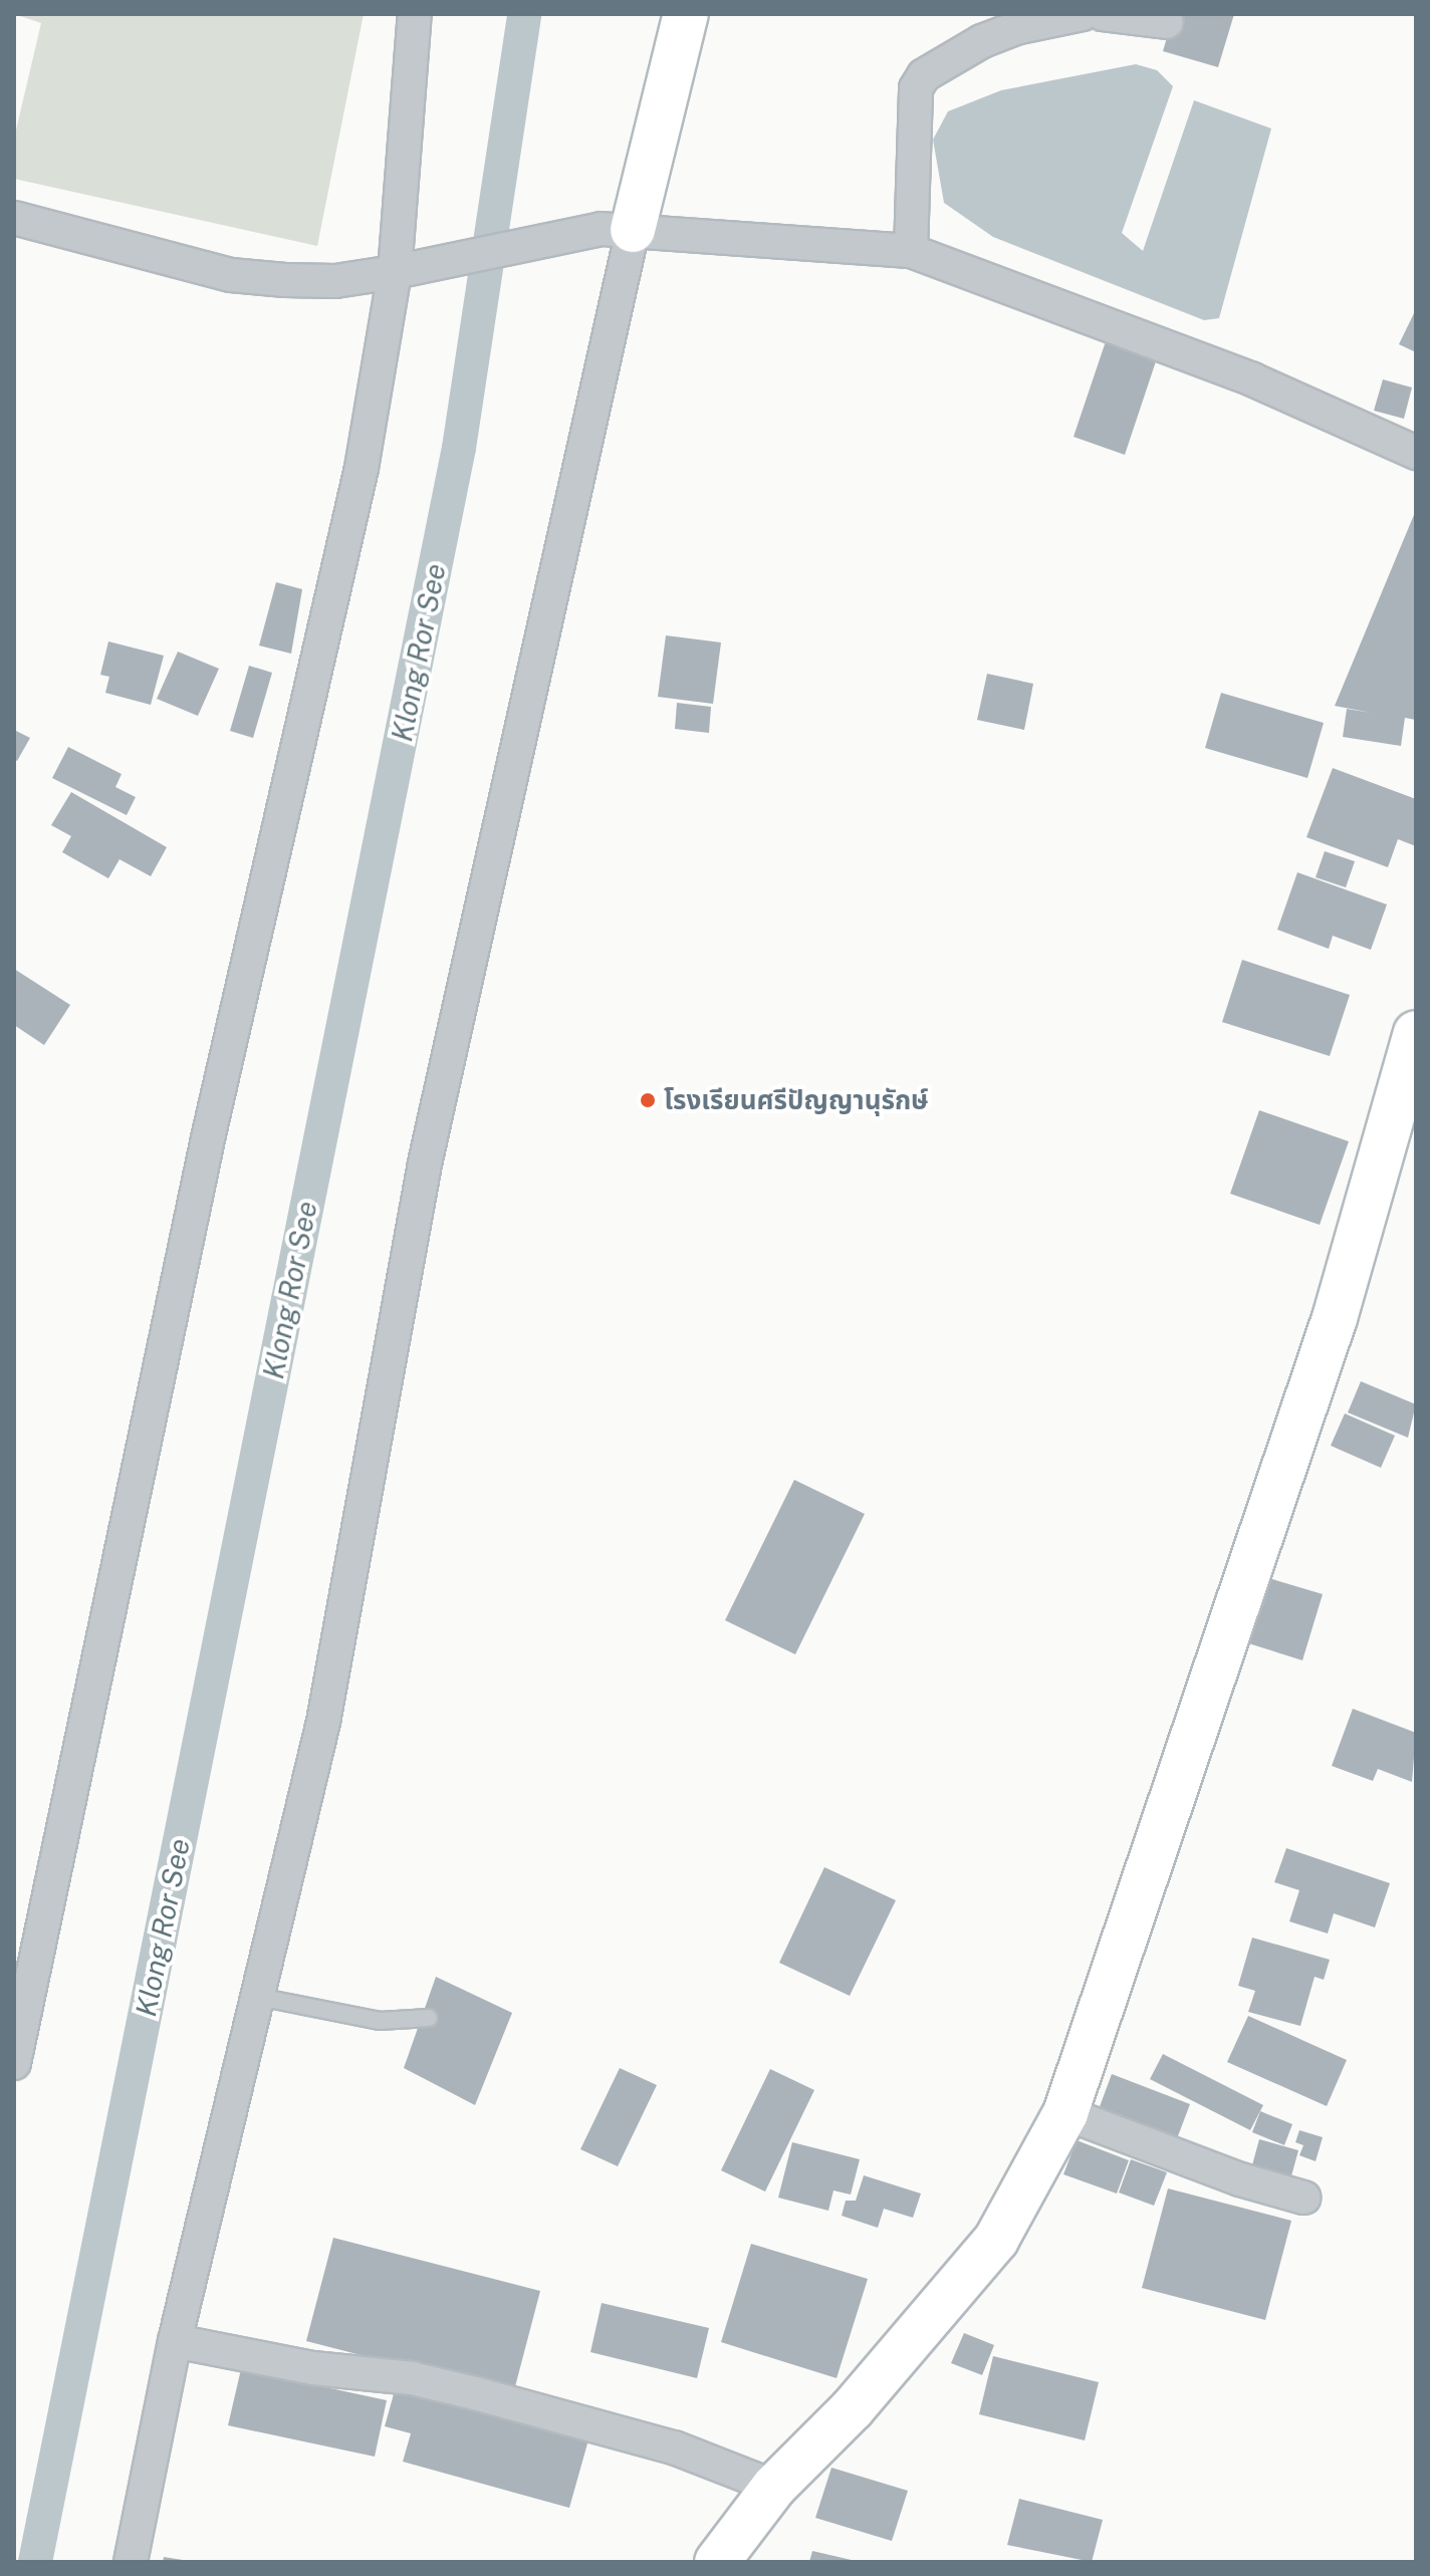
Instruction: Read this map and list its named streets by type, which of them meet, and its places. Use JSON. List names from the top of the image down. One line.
{"water":["Klong Ror See"],"places":["โรงเรียนศรีปัญญานุรักษ์"]}
